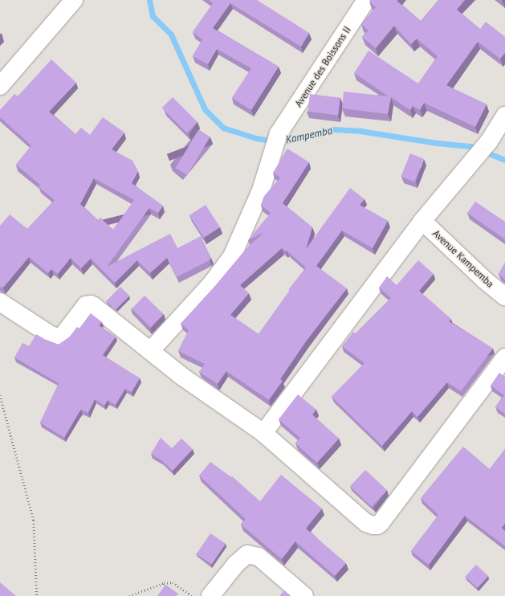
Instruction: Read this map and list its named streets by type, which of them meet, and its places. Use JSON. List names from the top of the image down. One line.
{"streets":{"street":["Avenue des Boissons II","Avenue Kampemba"]},"water":["Kampemba"]}
